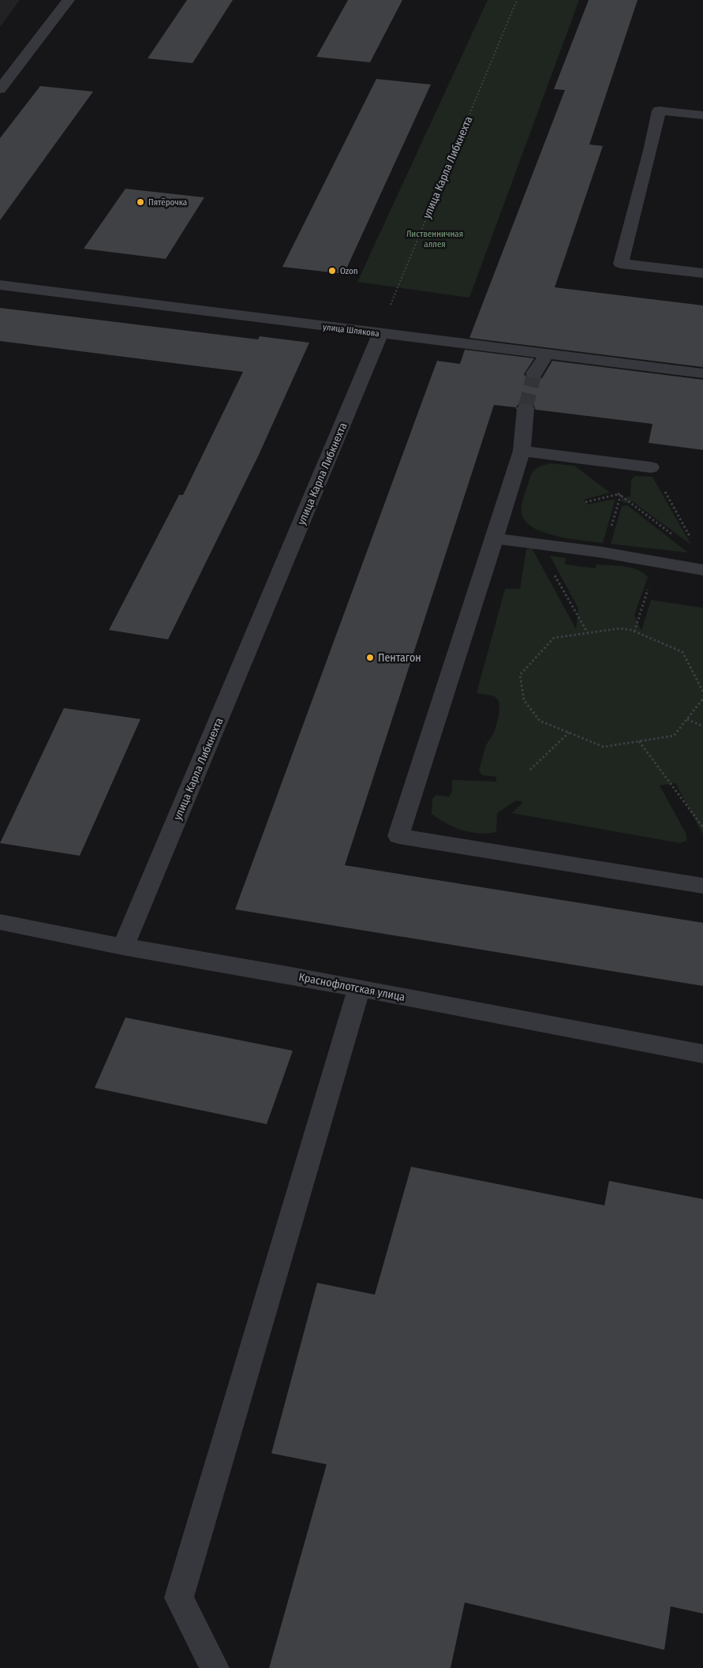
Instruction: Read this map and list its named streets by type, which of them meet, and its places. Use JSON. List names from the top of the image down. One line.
{"streets":{"street":["улица Карла Либкнехта","улица Шлякова","Краснофлотская улица"]},"crossings":[["улица Карла Либкнехта","улица Шлякова"],["улица Карла Либкнехта","Краснофлотская улица"]],"parks":["Лиственничная аллея"],"places":["Пятёрочка","Ozon","Пентагон"]}
